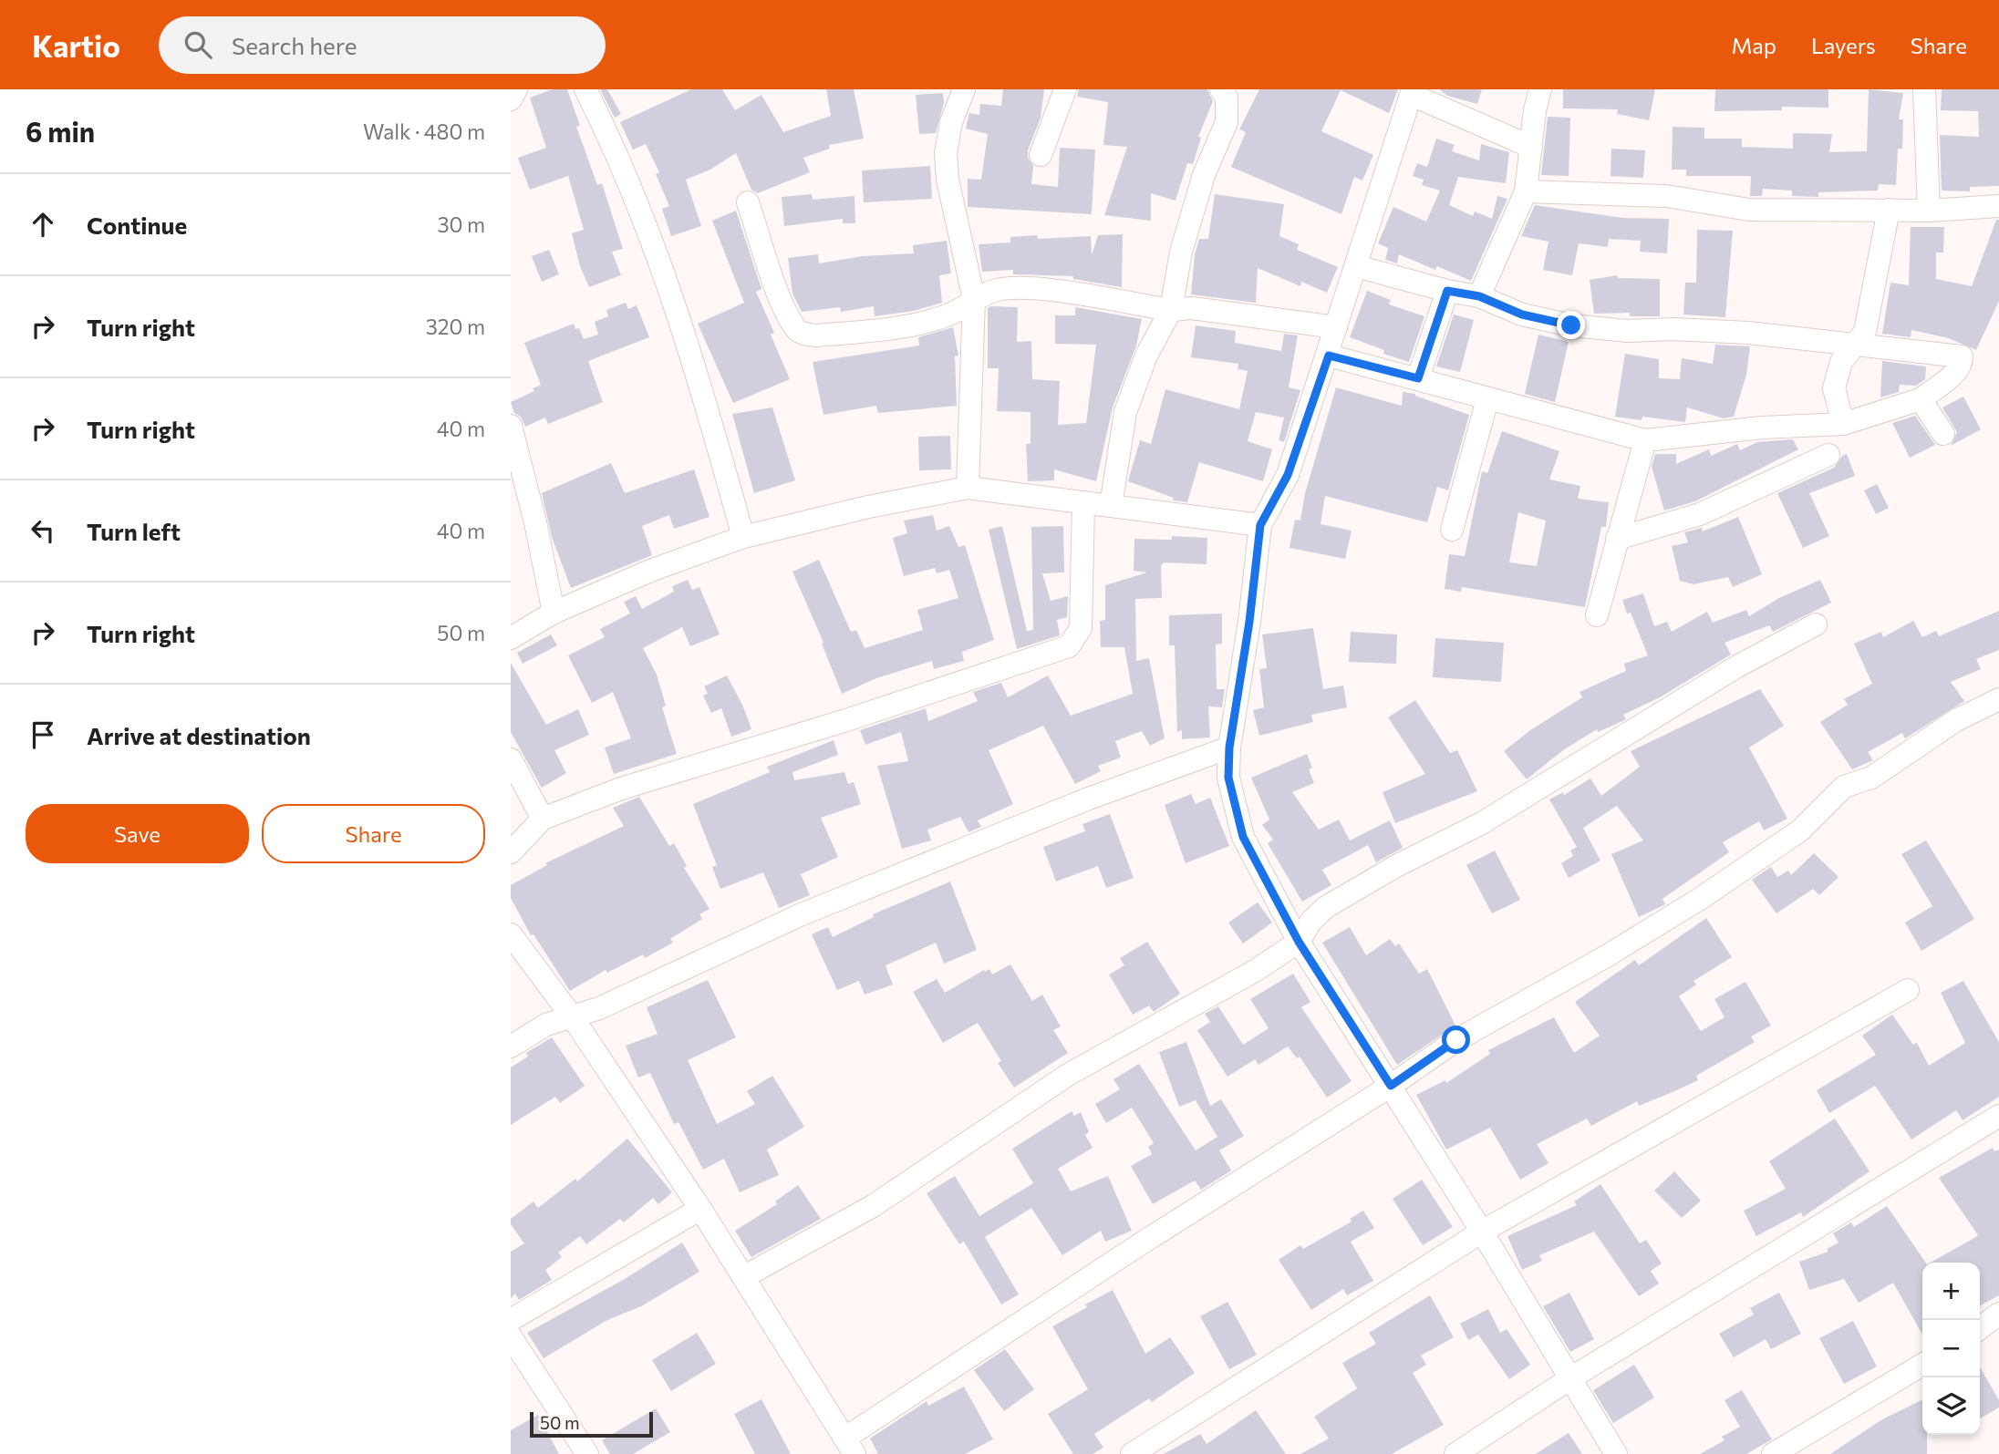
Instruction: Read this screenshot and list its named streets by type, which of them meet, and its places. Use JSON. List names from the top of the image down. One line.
{"scale_bar":"50 m","page":{"header":"Kartio","search":"Search here","nav":["Map","Layers","Share"],"heading":["6 min","Walk · 480 m"],"list":[["Continue","30 m"],["Turn right","320 m"],["Turn right","40 m"],["Turn left","40 m"],["Turn right","50 m"],"Arrive at destination"],"buttons":["Save","Share"],"map_buttons":["+","−"],"scale":"50 m"}}
